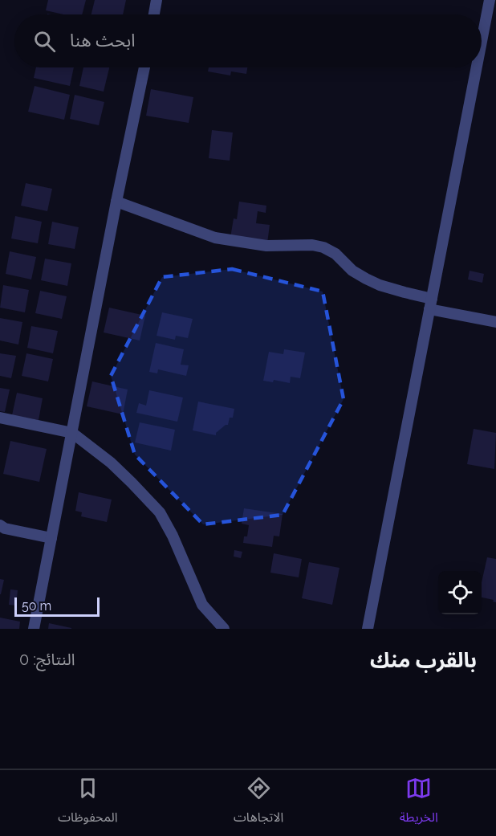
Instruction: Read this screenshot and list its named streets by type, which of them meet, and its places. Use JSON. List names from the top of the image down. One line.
{"scale_bar":"50 m","page":{"search":"ابحث هنا","scale":"50 m","heading":["بالقرب منك","النتائج: 0"],"nav":["الخريطة","الاتجاهات","المحفوظات"]}}
